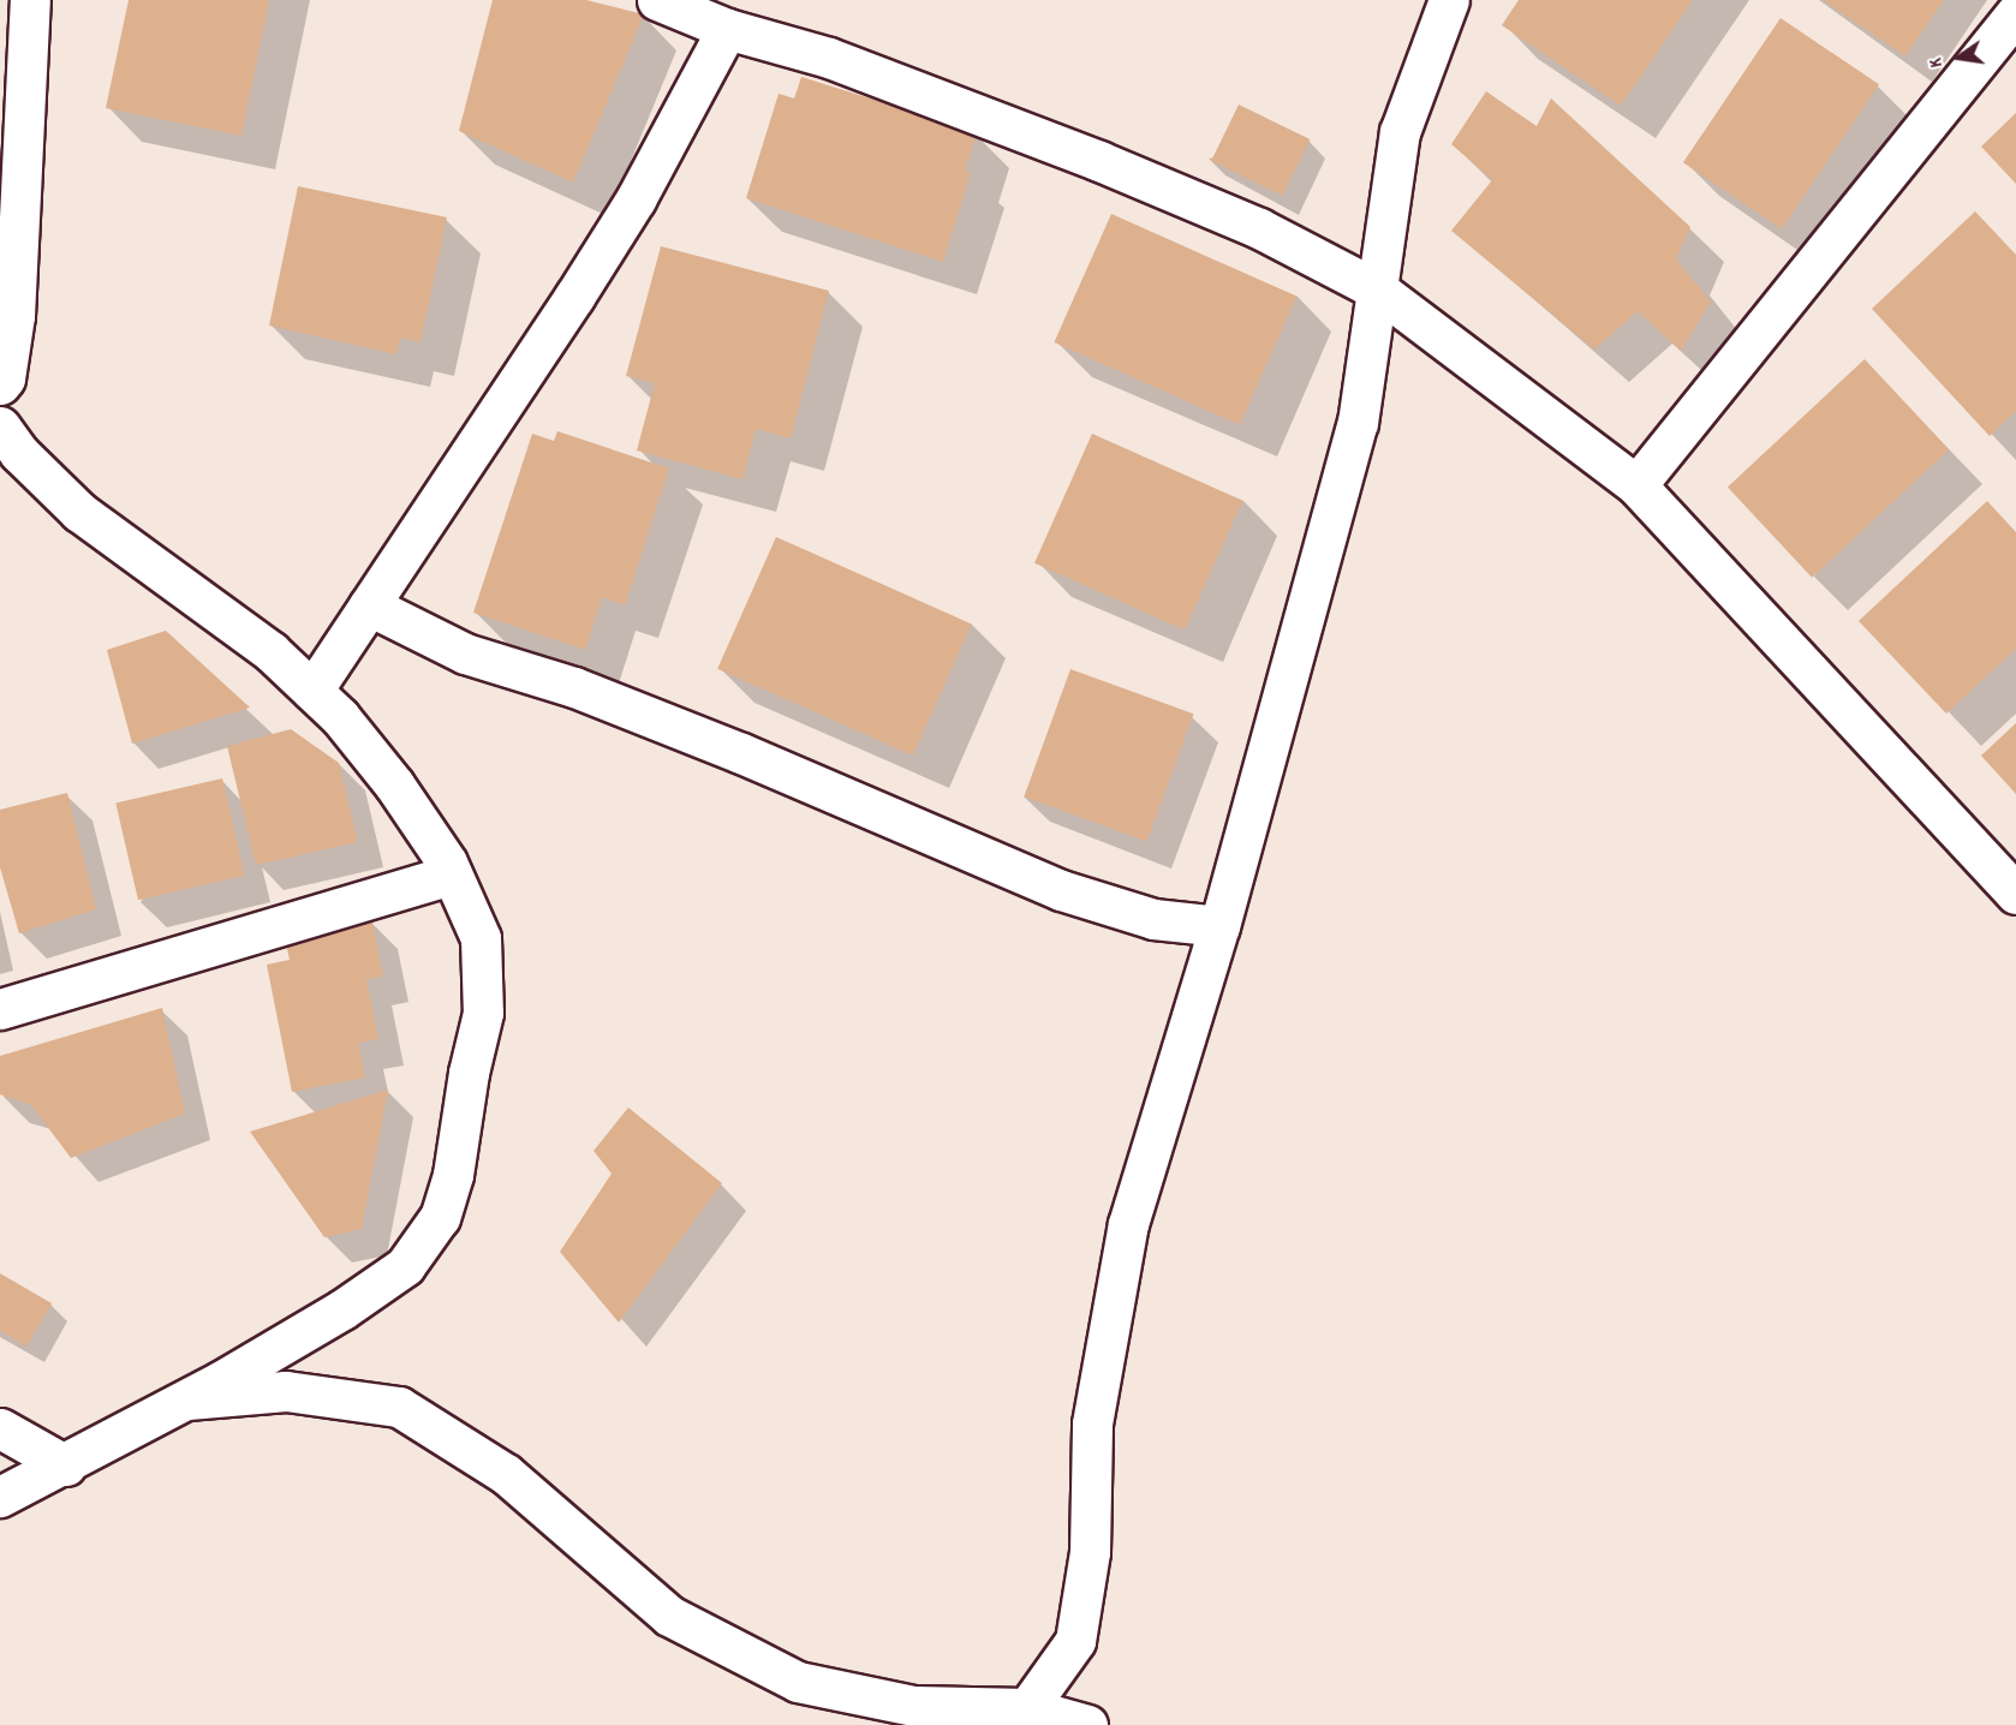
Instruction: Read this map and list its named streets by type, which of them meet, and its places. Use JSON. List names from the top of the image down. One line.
{"north":"left"}
